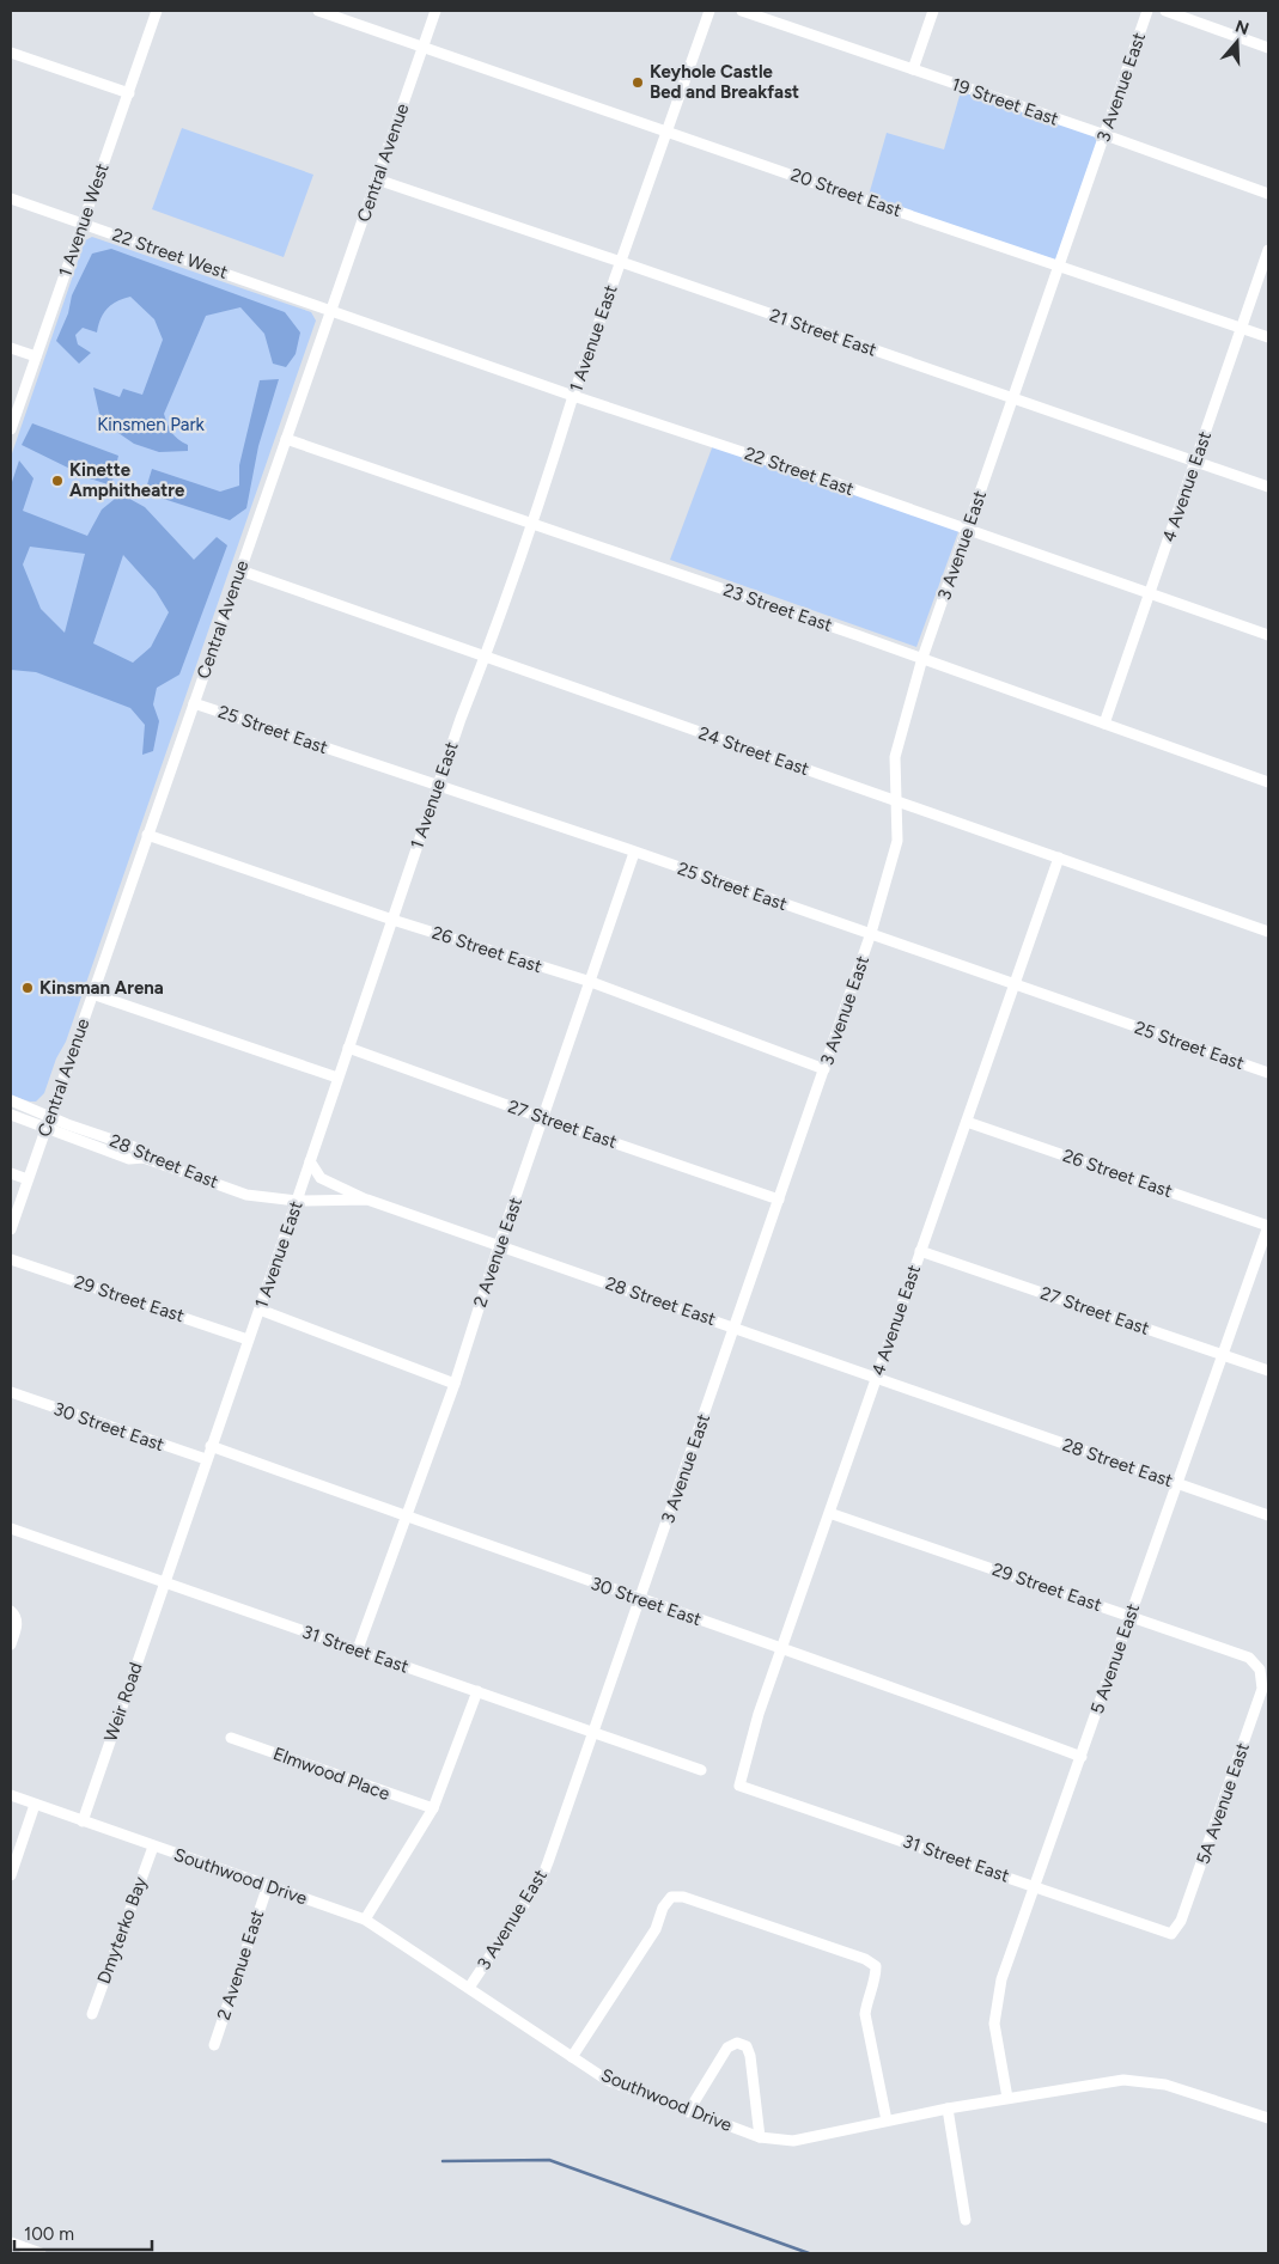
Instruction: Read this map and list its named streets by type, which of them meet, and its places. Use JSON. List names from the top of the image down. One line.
{"streets":{"street":["3 Avenue East","19 Street East","Central Avenue","20 Street East","1 Avenue West","22 Street West","21 Street East","1 Avenue East","22 Street East","4 Avenue East","23 Street East","25 Street East","24 Street East","26 Street East","27 Street East","28 Street East","2 Avenue East","29 Street East","30 Street East","31 Street East","5 Avenue East","Weir Road","Elmwood Place","5A Avenue East","Southwood Drive","Dmyterko Bay"]},"crossings":[["3 Avenue East","19 Street East"],["3 Avenue East","20 Street East"],["3 Avenue East","21 Street East"],["3 Avenue East","22 Street East"],["3 Avenue East","23 Street East"],["3 Avenue East","25 Street East"],["3 Avenue East","24 Street East"],["3 Avenue East","26 Street East"],["3 Avenue East","27 Street East"],["3 Avenue East","28 Street East"],["3 Avenue East","30 Street East"],["3 Avenue East","31 Street East"],["3 Avenue East","Southwood Drive"],["Central Avenue","20 Street East"],["Central Avenue","22 Street West"],["Central Avenue","21 Street East"],["Central Avenue","22 Street East"],["Central Avenue","23 Street East"],["Central Avenue","25 Street East"],["Central Avenue","24 Street East"],["Central Avenue","26 Street East"],["Central Avenue","28 Street East"],["20 Street East","1 Avenue East"],["20 Street East","4 Avenue East"],["1 Avenue West","22 Street West"],["22 Street West","22 Street East"],["21 Street East","1 Avenue East"],["21 Street East","4 Avenue East"],["1 Avenue East","22 Street East"],["1 Avenue East","23 Street East"],["1 Avenue East","25 Street East"],["1 Avenue East","24 Street East"],["1 Avenue East","26 Street East"],["1 Avenue East","27 Street East"],["1 Avenue East","28 Street East"],["1 Avenue East","29 Street East"],["1 Avenue East","30 Street East"],["1 Avenue East","31 Street East"],["1 Avenue East","Weir Road"],["22 Street East","4 Avenue East"],["4 Avenue East","23 Street East"],["4 Avenue East","25 Street East"],["4 Avenue East","24 Street East"],["4 Avenue East","26 Street East"],["4 Avenue East","27 Street East"],["4 Avenue East","28 Street East"],["4 Avenue East","29 Street East"],["4 Avenue East","30 Street East"],["4 Avenue East","31 Street East"],["25 Street East","2 Avenue East"],["26 Street East","2 Avenue East"],["26 Street East","5 Avenue East"],["27 Street East","2 Avenue East"],["27 Street East","5 Avenue East"],["28 Street East","2 Avenue East"],["28 Street East","5 Avenue East"],["2 Avenue East","30 Street East"],["2 Avenue East","31 Street East"],["2 Avenue East","Southwood Drive"],["29 Street East","5 Avenue East"],["29 Street East","5A Avenue East"],["30 Street East","5 Avenue East"],["31 Street East","5 Avenue East"],["31 Street East","Weir Road"],["31 Street East","5A Avenue East"],["5 Avenue East","Southwood Drive"],["Weir Road","Southwood Drive"],["Southwood Drive","Dmyterko Bay"]],"parks":["Kinsmen Park"],"places":["Keyhole Castle Bed and Breakfast","Kinette Amphitheatre","Kinsman Arena"],"scale_bar":"100 m","north":"top"}
